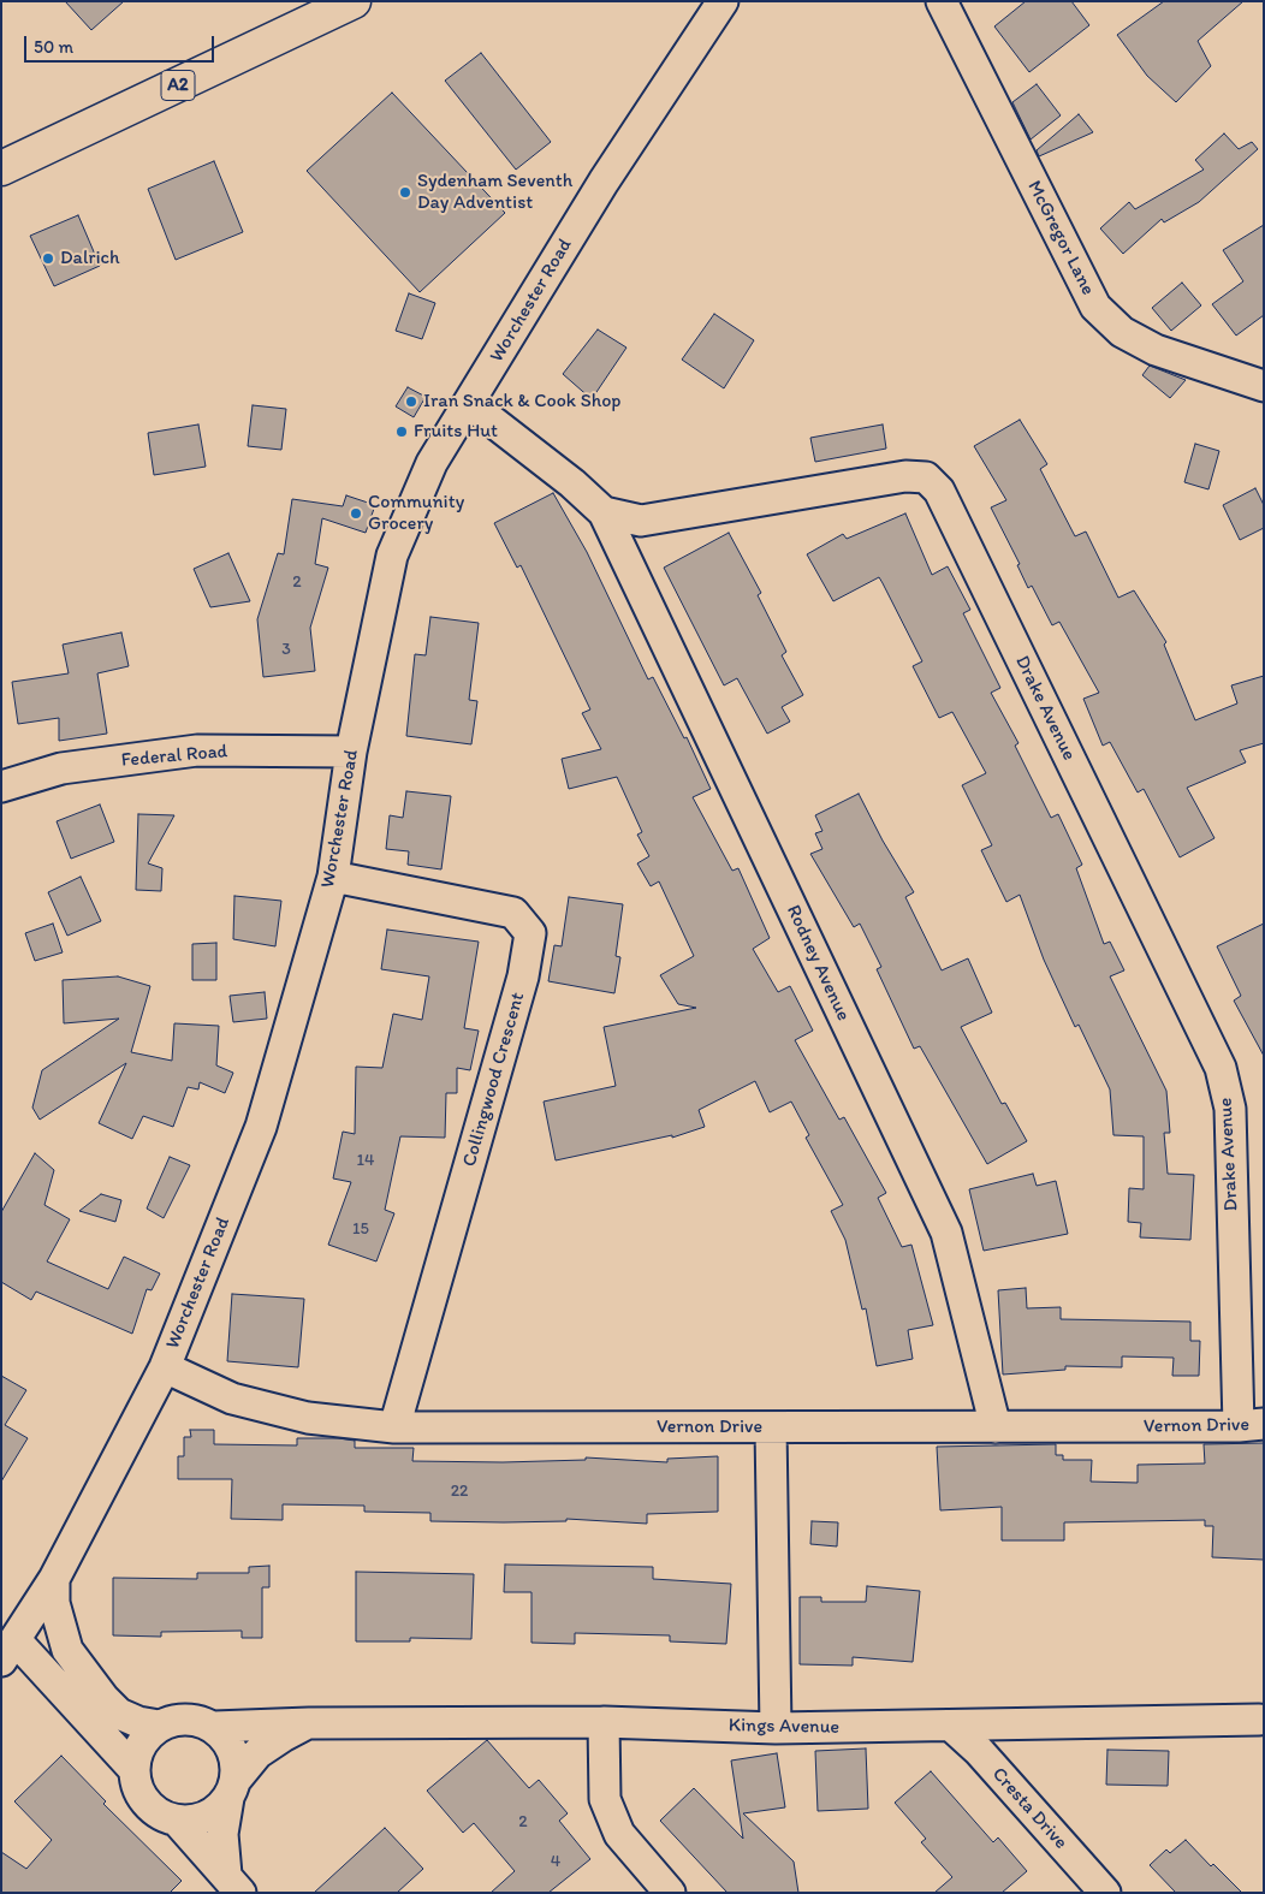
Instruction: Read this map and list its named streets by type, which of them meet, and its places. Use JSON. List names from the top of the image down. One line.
{"streets":{"main road":["A2"],"street":["McGregor Lane","Worchester Road","Drake Avenue","Federal Road","Rodney Avenue","Collingwood Crescent","Vernon Drive","Kings Avenue","Cresta Drive"]},"crossings":[["Worchester Road","Drake Avenue"],["Worchester Road","Federal Road"],["Worchester Road","Collingwood Crescent"],["Worchester Road","Vernon Drive"],["Drake Avenue","Rodney Avenue"],["Drake Avenue","Vernon Drive"],["Rodney Avenue","Vernon Drive"],["Collingwood Crescent","Vernon Drive"],["Kings Avenue","Cresta Drive"]],"places":["Sydenham Seventh Day Adventist","Dalrich","Iran Snack & Cook Shop","Fruits Hut","Community Grocery"],"house_numbers":["2","3","14","15","22","2","4"],"scale_bar":"50 m"}
